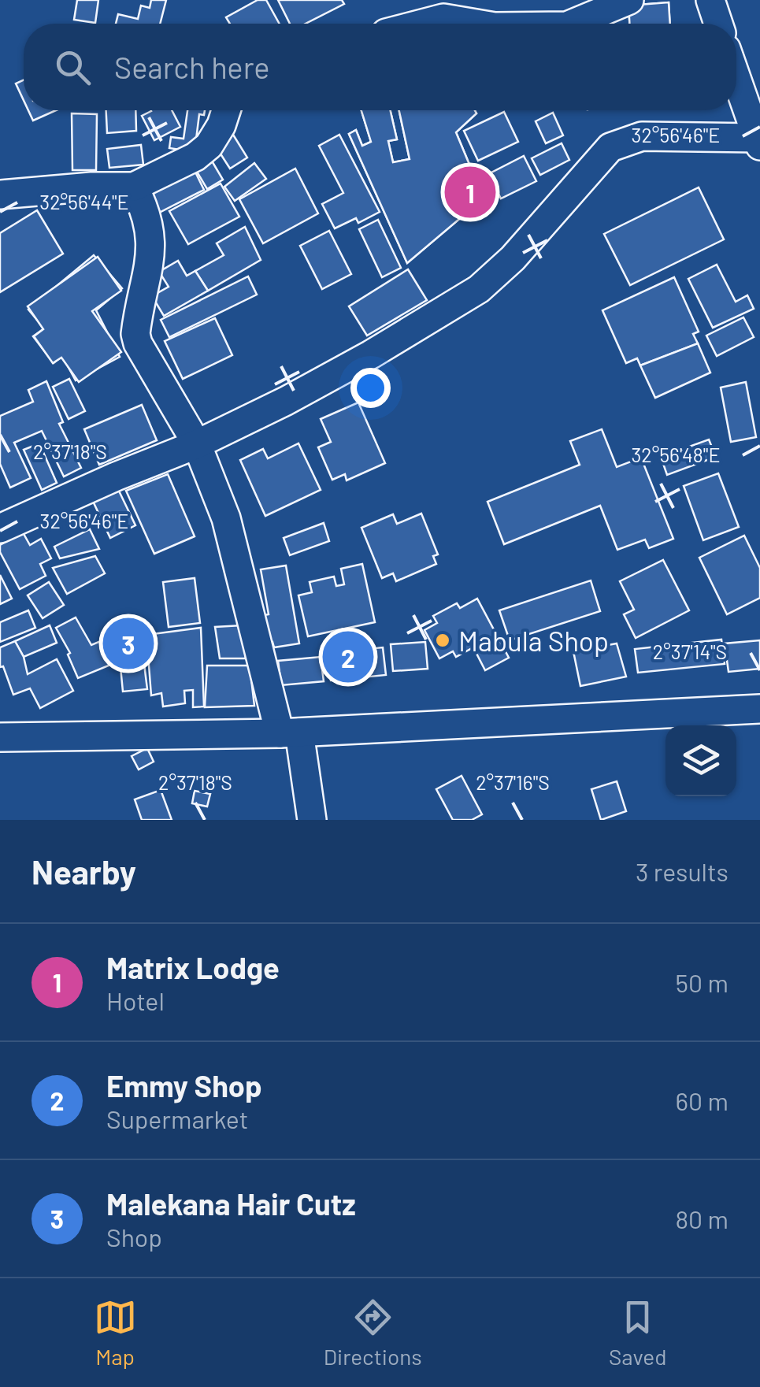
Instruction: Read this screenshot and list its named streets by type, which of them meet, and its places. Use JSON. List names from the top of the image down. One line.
{"places":["Mabula Shop"],"page":{"search":"Search here","pins":["1","3","2"],"heading":["Nearby","3 results"],"list":[{"mark":"1","name":"Matrix Lodge","note":"Hotel","value":"50 m"},{"mark":"2","name":"Emmy Shop","note":"Supermarket","value":"60 m"},{"mark":"3","name":"Malekana Hair Cutz","note":"Shop","value":"80 m"}],"nav":["Map","Directions","Saved"]},"coordinates":["32°56'46\"E","32°56'44\"E","2°37'18\"S","32°56'48\"E","2°37'14\"S","2°37'16\"S"]}
